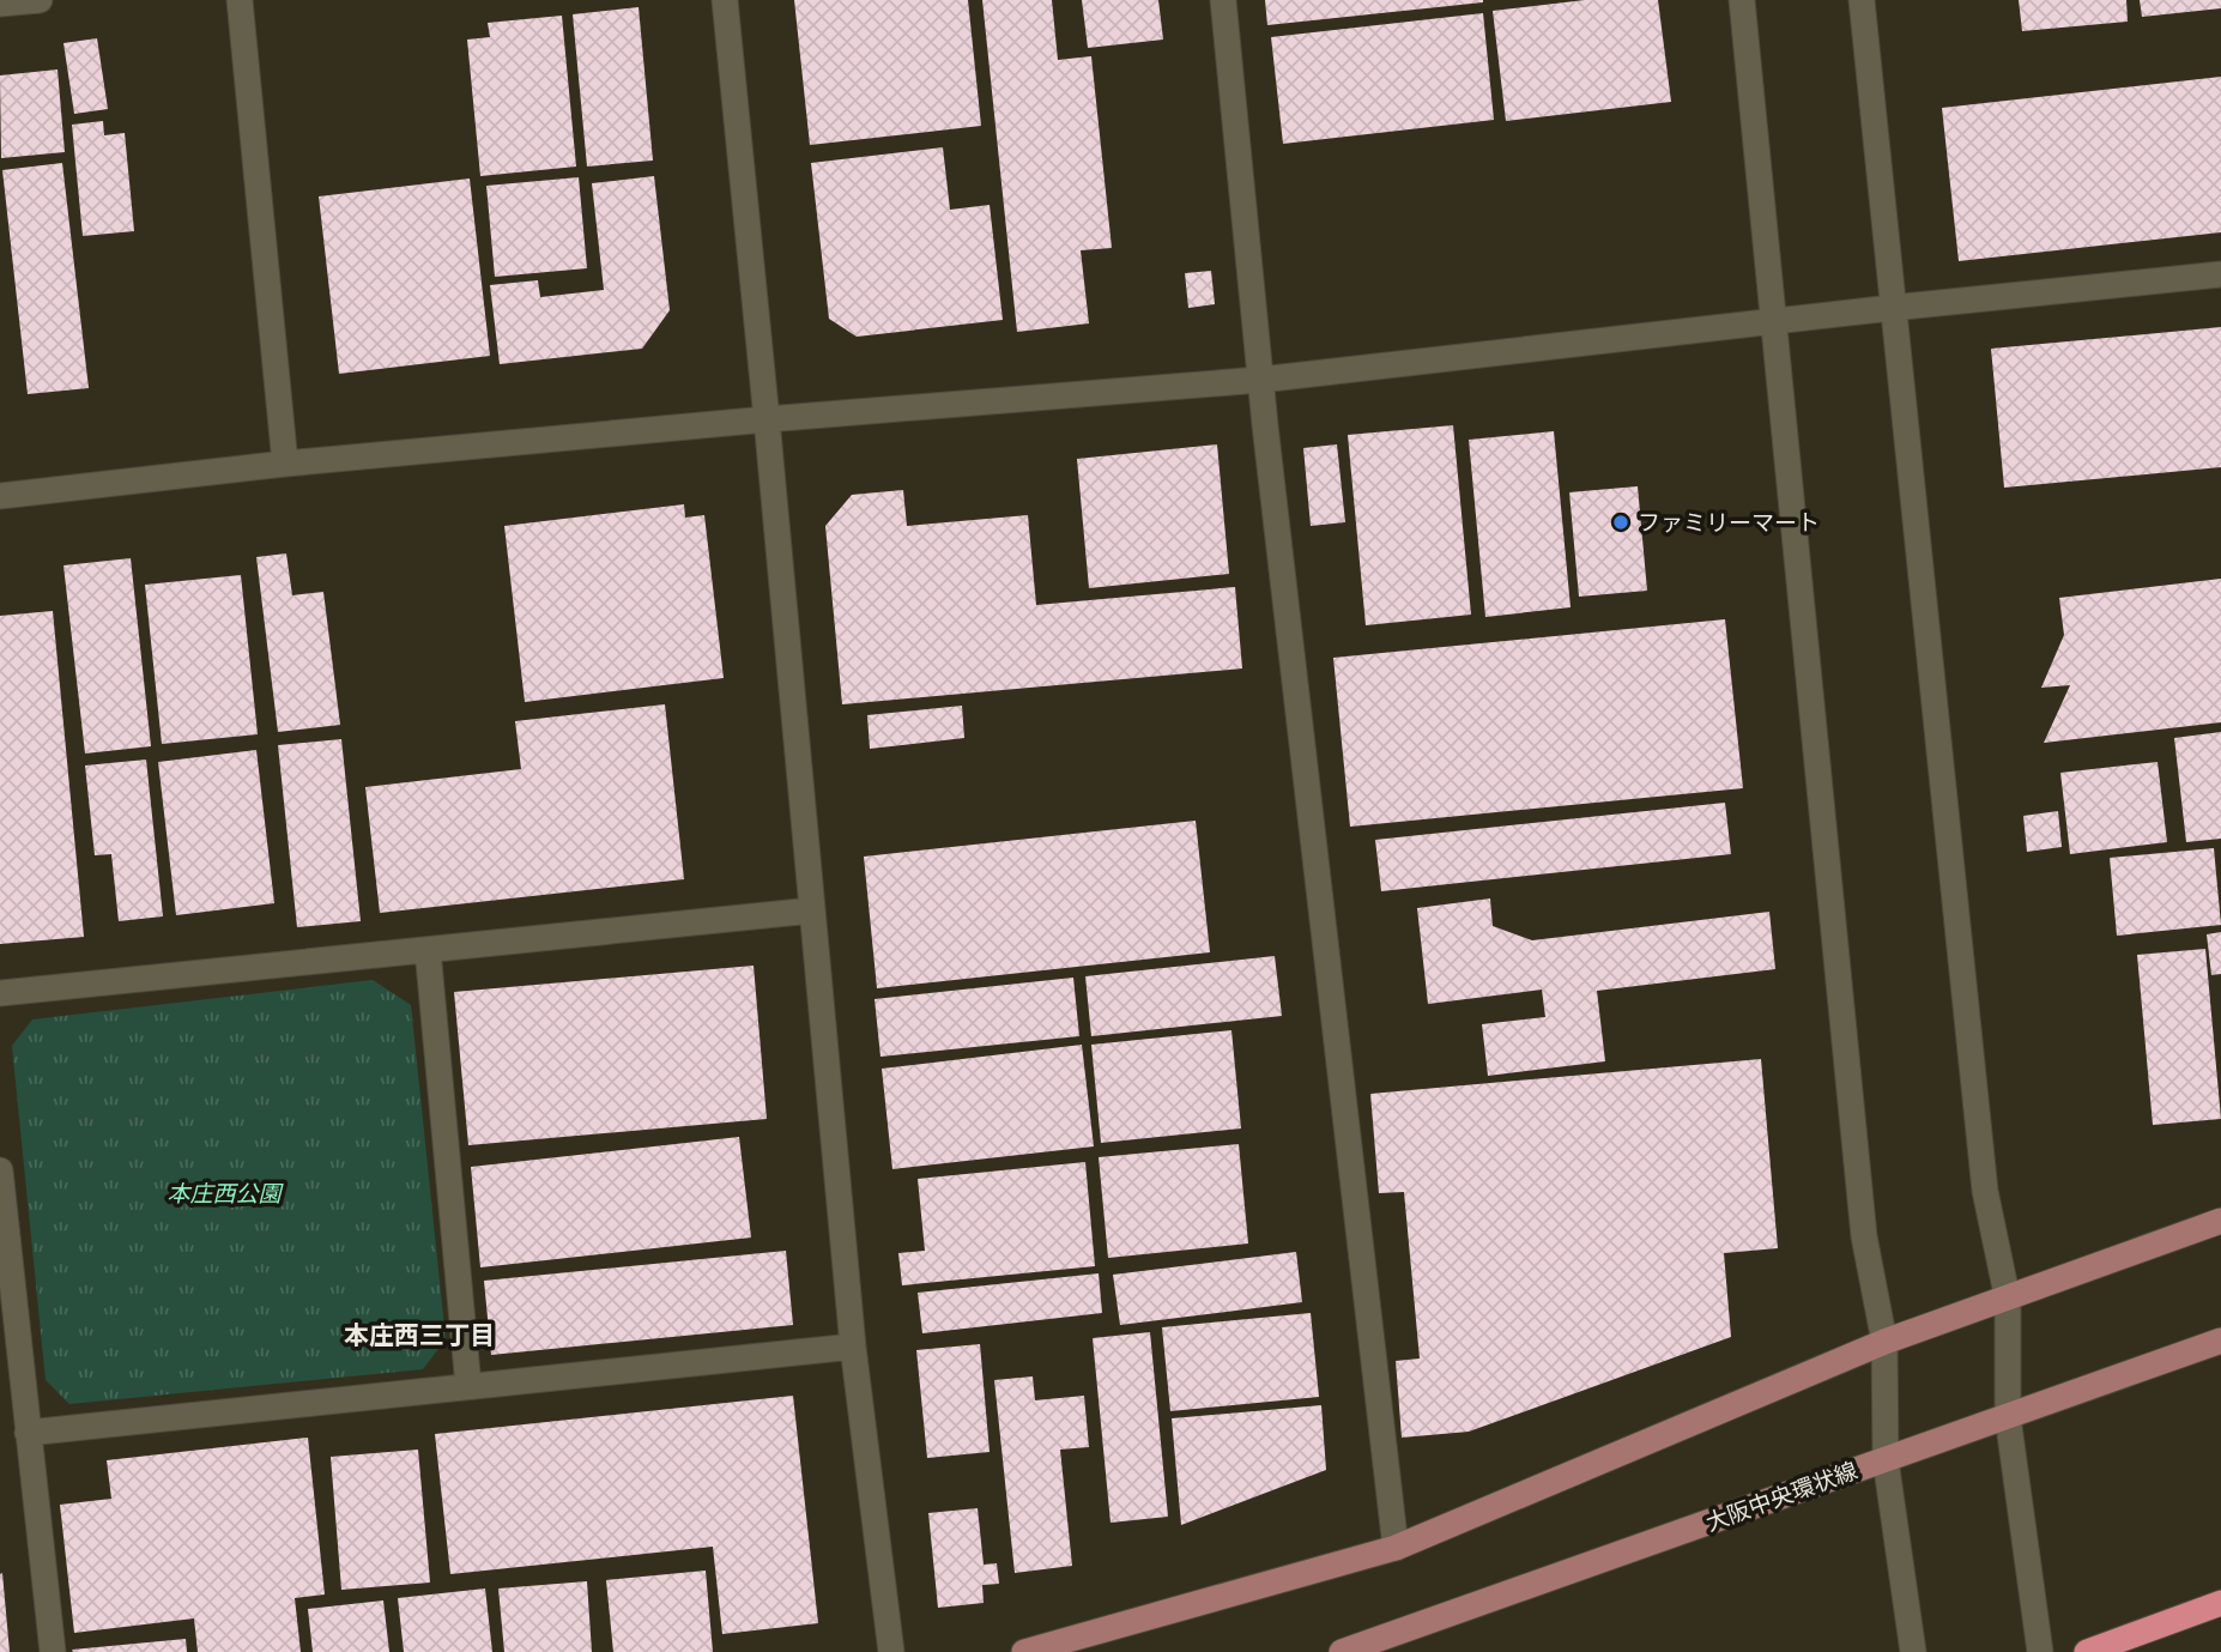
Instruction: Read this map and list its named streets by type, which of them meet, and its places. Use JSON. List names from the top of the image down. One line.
{"streets":{"main road":["大阪中央環状線"]},"districts":["本庄西三丁目"],"parks":["本庄西公園"],"places":["ファミリーマート"]}
